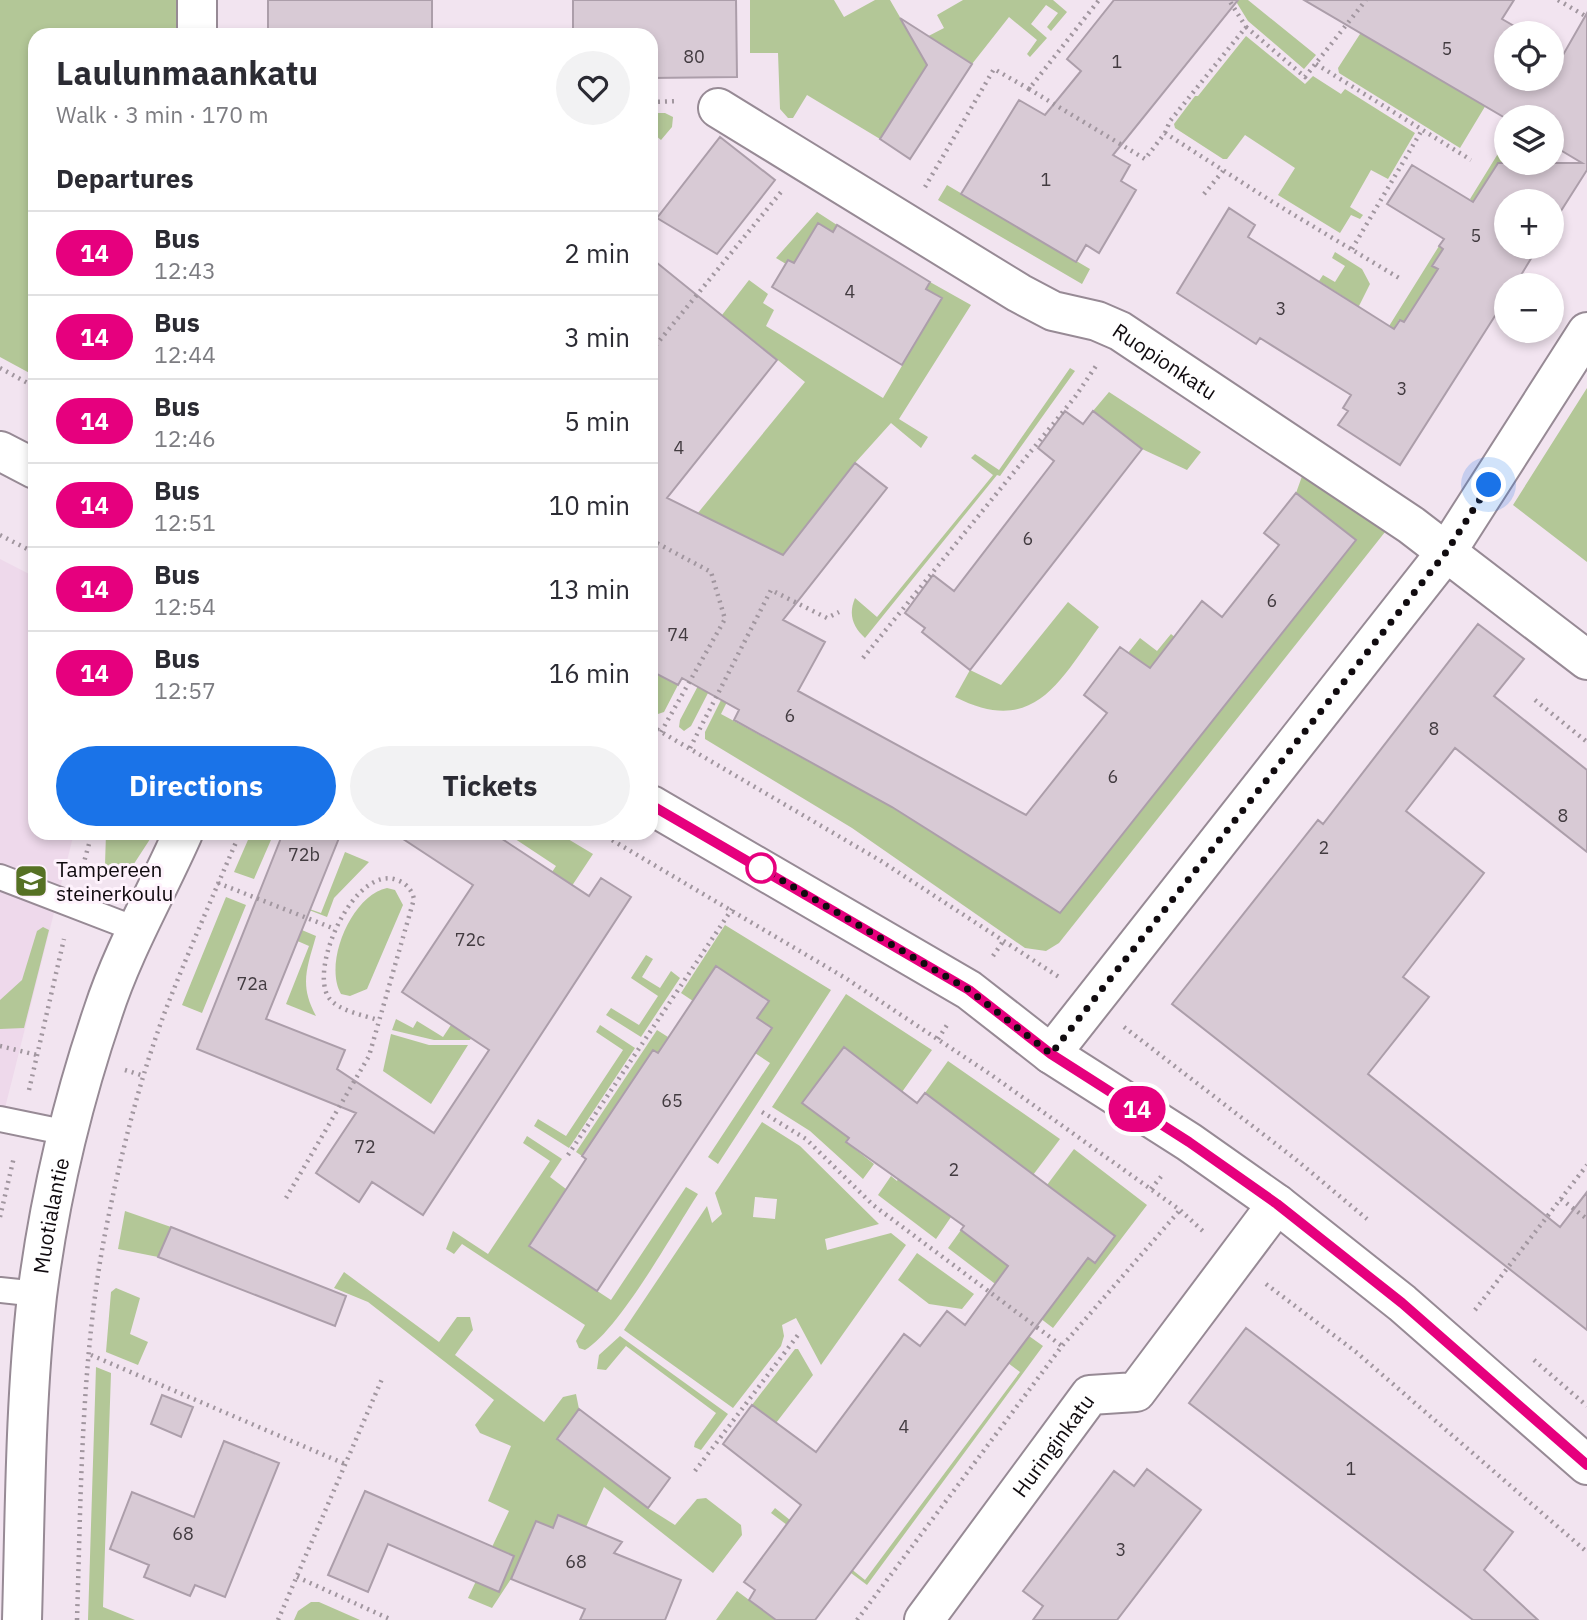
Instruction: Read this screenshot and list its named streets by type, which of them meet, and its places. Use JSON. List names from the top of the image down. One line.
{"streets":{"street":["Ruopionkatu","Muotialantie","Huringinkatu"]},"places":{"school or university":["Tampereen steinerkoulu"]},"lines":["bus line 14"],"house_numbers":["5","80","1","1","5","4","3","3","4","6","6","74","6","8","6","8","2","72b","72c","72a","65","72","2","4","1","68","3","68"],"page":{"on_map":"14","map_buttons":["+","−"],"heading":[["Laulunmaankatu","Walk · 3 min · 170 m"],"Departures"],"list":[{"mark":"14","name":"Bus","note":"12:43","value":"2 min"},{"mark":"14","name":"Bus","note":"12:44","value":"3 min"},{"mark":"14","name":"Bus","note":"12:46","value":"5 min"},{"mark":"14","name":"Bus","note":"12:51","value":"10 min"},{"mark":"14","name":"Bus","note":"12:54","value":"13 min"},{"mark":"14","name":"Bus","note":"12:57","value":"16 min"}],"buttons":["Directions","Tickets"]}}
